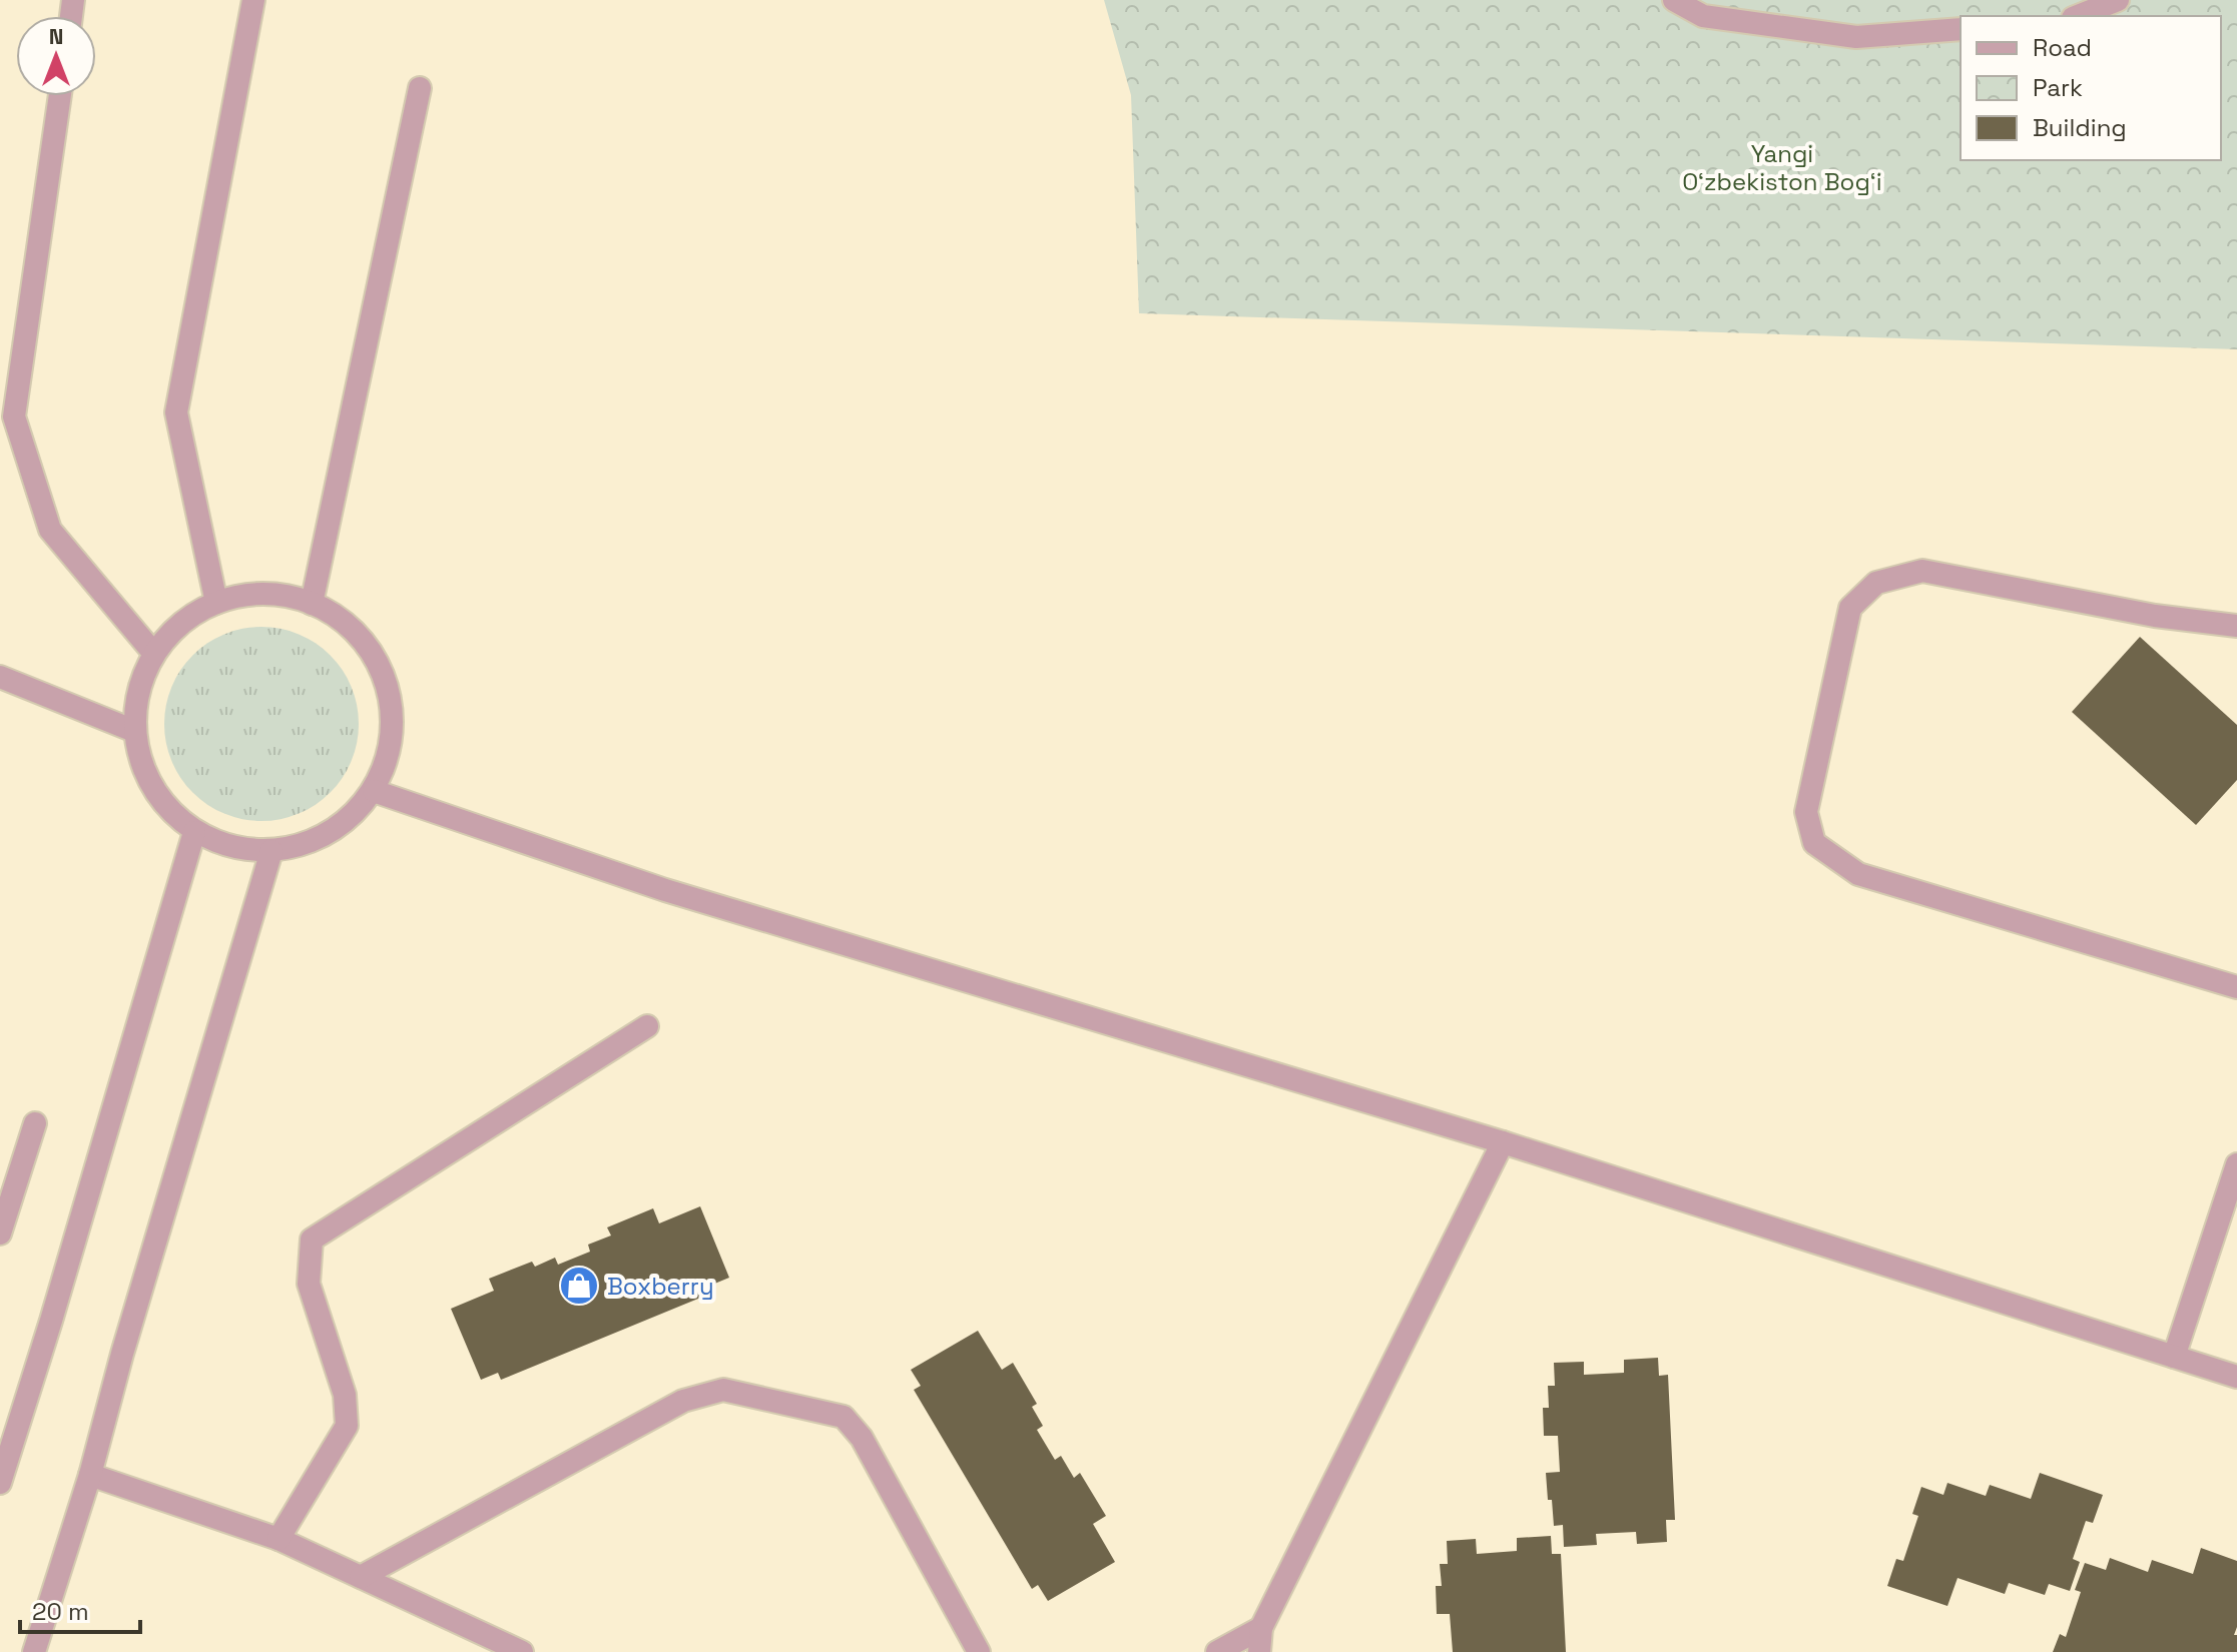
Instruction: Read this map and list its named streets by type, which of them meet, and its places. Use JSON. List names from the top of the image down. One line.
{"parks":["Yangi Oʻzbekiston Bogʻi"],"places":{"shop":["Boxberry"]},"legend":["Road","Park","Building"],"scale_bar":"20 m","north":"top"}
